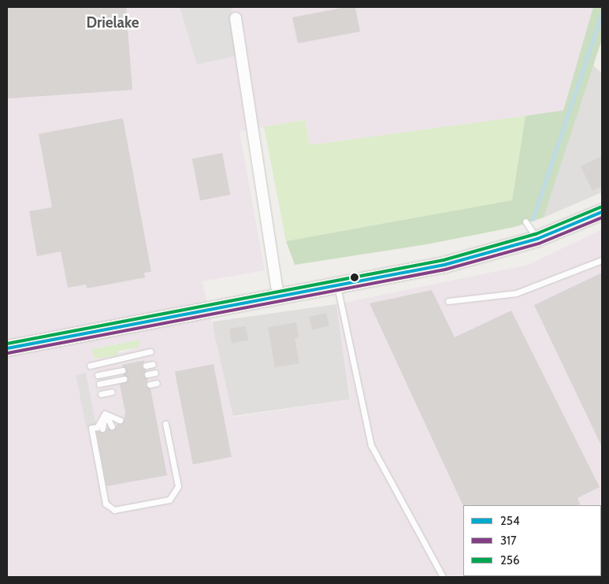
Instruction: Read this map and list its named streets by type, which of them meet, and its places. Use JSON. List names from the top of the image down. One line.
{"districts":["Drielake"],"lines":["transit line 256","transit line 254","transit line 317"],"legend":["254","317","256"]}
